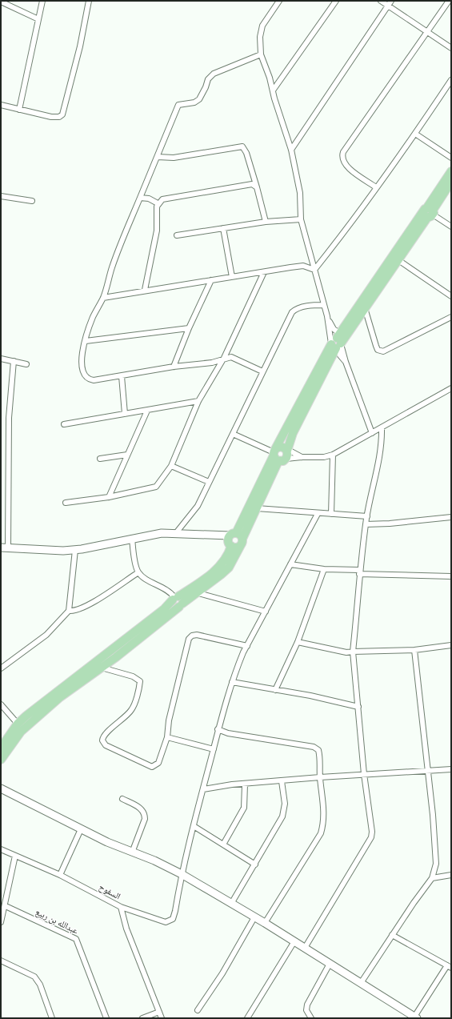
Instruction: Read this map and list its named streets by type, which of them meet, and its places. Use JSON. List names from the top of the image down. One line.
{"streets":{"street":["السفوح","عبدالله بن ربيع"]}}
